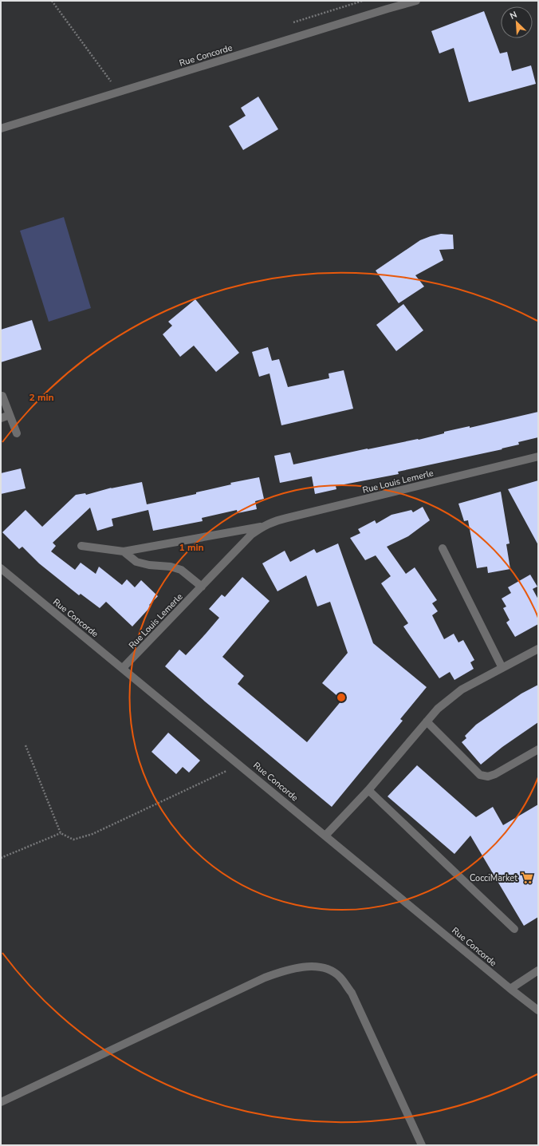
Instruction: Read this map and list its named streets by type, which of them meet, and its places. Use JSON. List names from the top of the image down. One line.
{"streets":{"street":["Rue Concorde","Rue Louis Lemerle"]},"crossings":[["Rue Concorde","Rue Louis Lemerle"]],"places":{"supermarket":["CocciMarket"]},"north":"top left","rings":["2 min","1 min"]}
